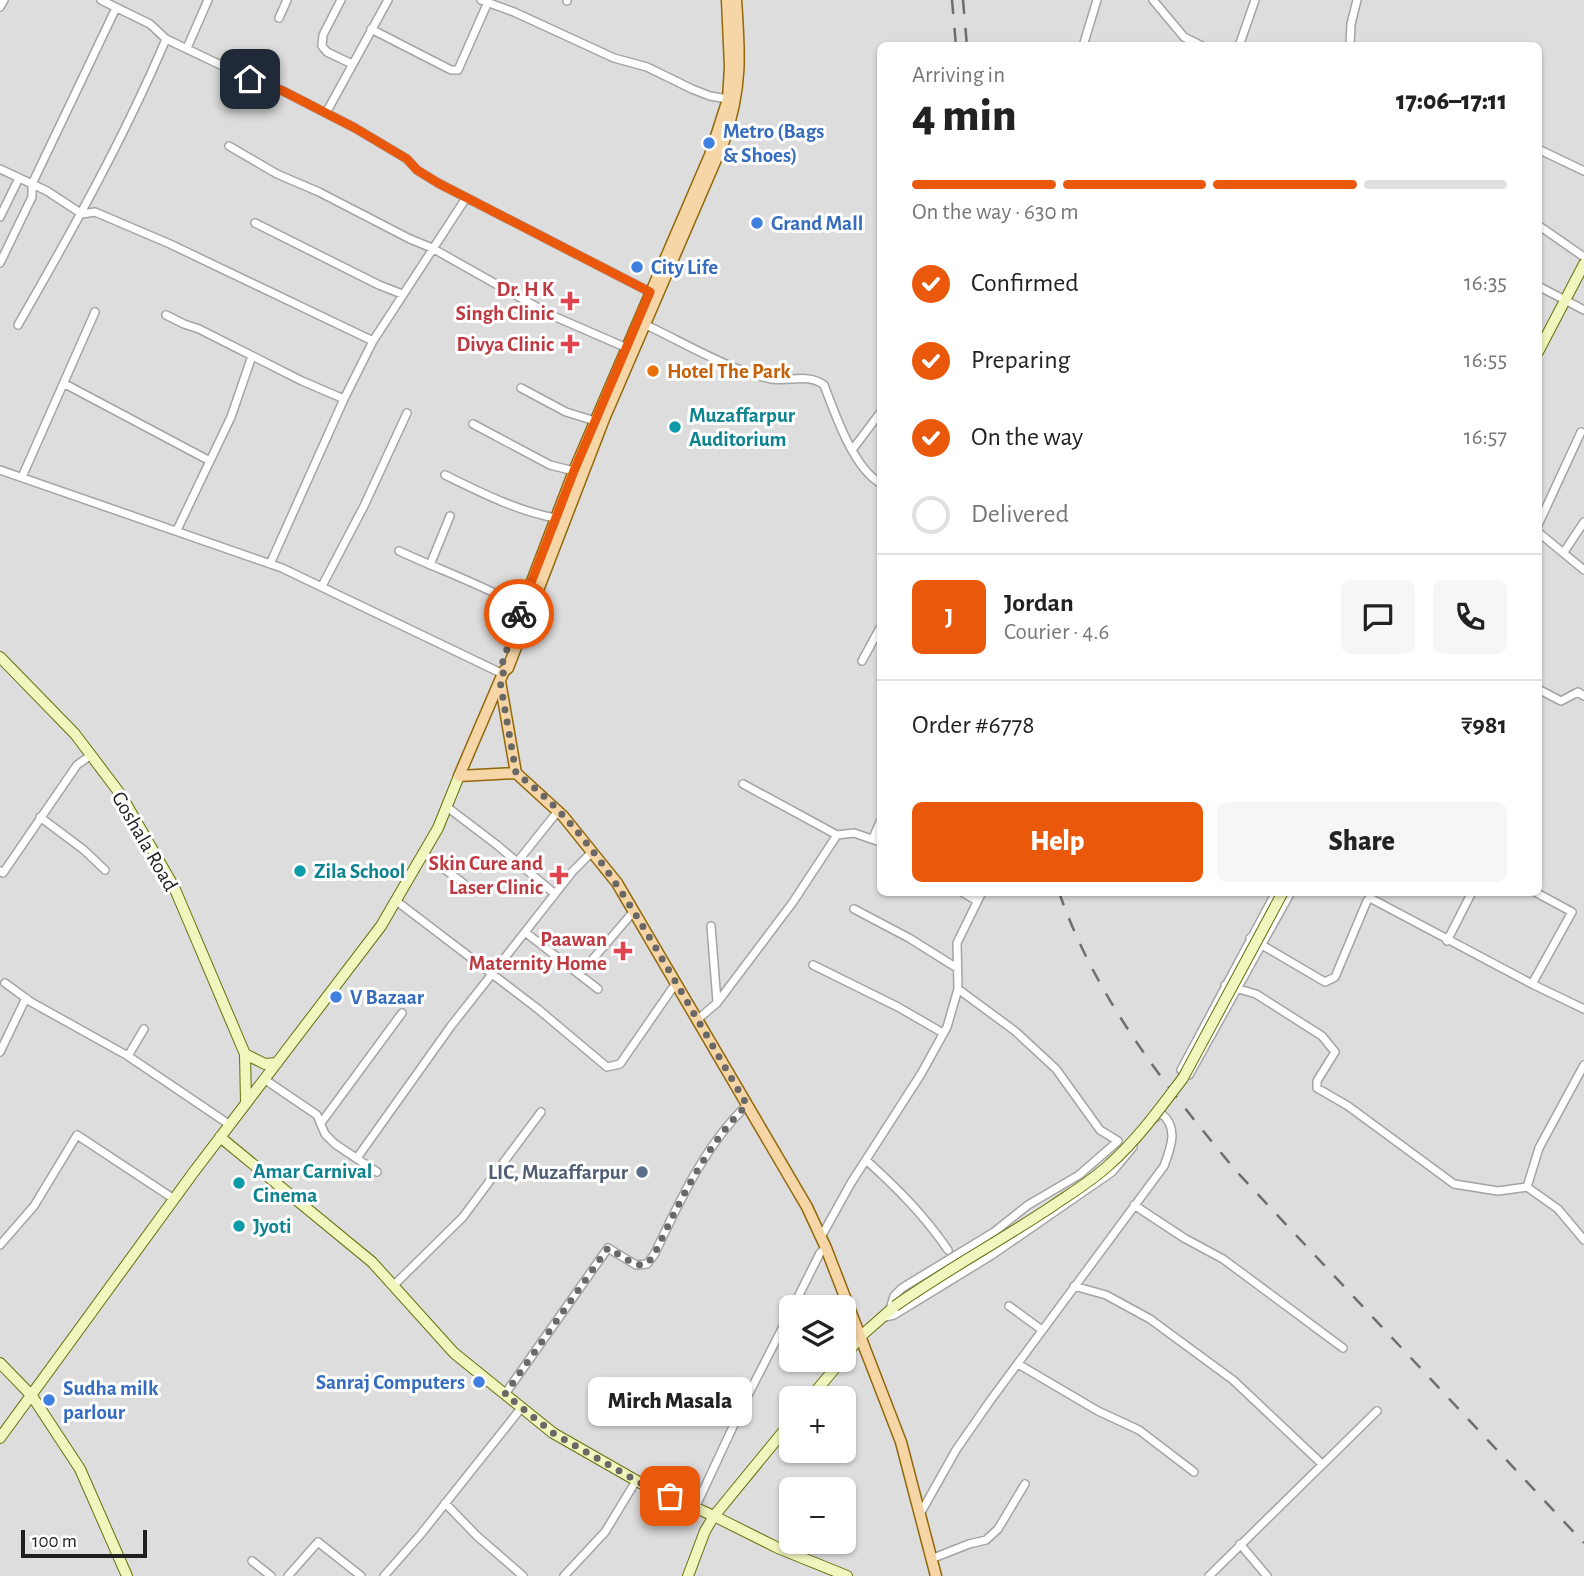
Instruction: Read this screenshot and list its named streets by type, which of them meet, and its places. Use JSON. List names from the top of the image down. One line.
{"streets":{"main road":["Goshala Road"]},"places":{"other":["Metro (Bags & Shoes)","Grand Mall","City Life","Hotel The Park","Muzaffarpur Auditorium","Zila School","V Bazaar","LIC, Muzaffarpur","Amar Carnival Cinema","Jyoti","Sanraj Computers","Sudha milk parlour","Mirch Masala"],"health":["Dr. H K Singh Clinic","Divya Clinic","Skin Cure and Laser Clinic","Paawan Maternity Home"]},"scale_bar":"100 m","page":{"heading":["4 min","Arriving in","17:06–17:11"],"panel":["Jordan","Courier · 4.6","Order #6778","₹981"],"bar":"On the way · 630 m","list":[["Confirmed","16:35"],["Preparing","16:55"],["On the way","16:57"],"Delivered"],"round":"J","buttons":["Help","Share"],"map_buttons":["+","−"],"bubble":"Mirch Masala","scale":"100 m"}}
